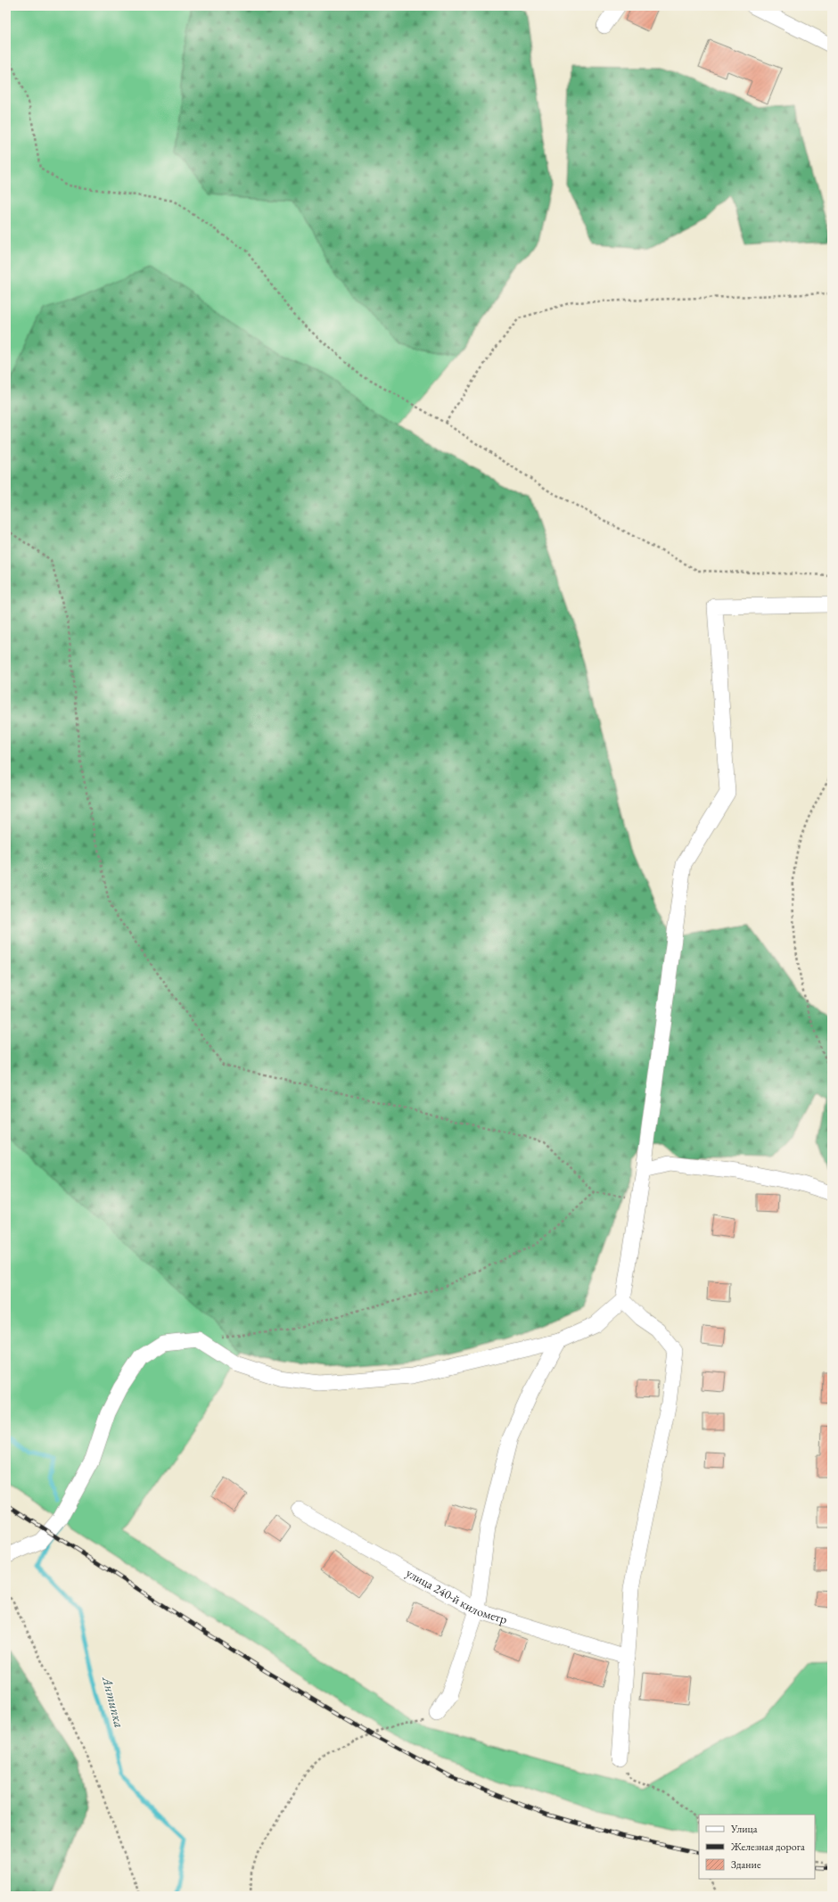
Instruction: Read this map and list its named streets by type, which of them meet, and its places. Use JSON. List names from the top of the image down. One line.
{"streets":{"street":["улица 240-й километр"]},"water":["Антипка"],"legend":["Улица","Железная дорога","Здание"]}
